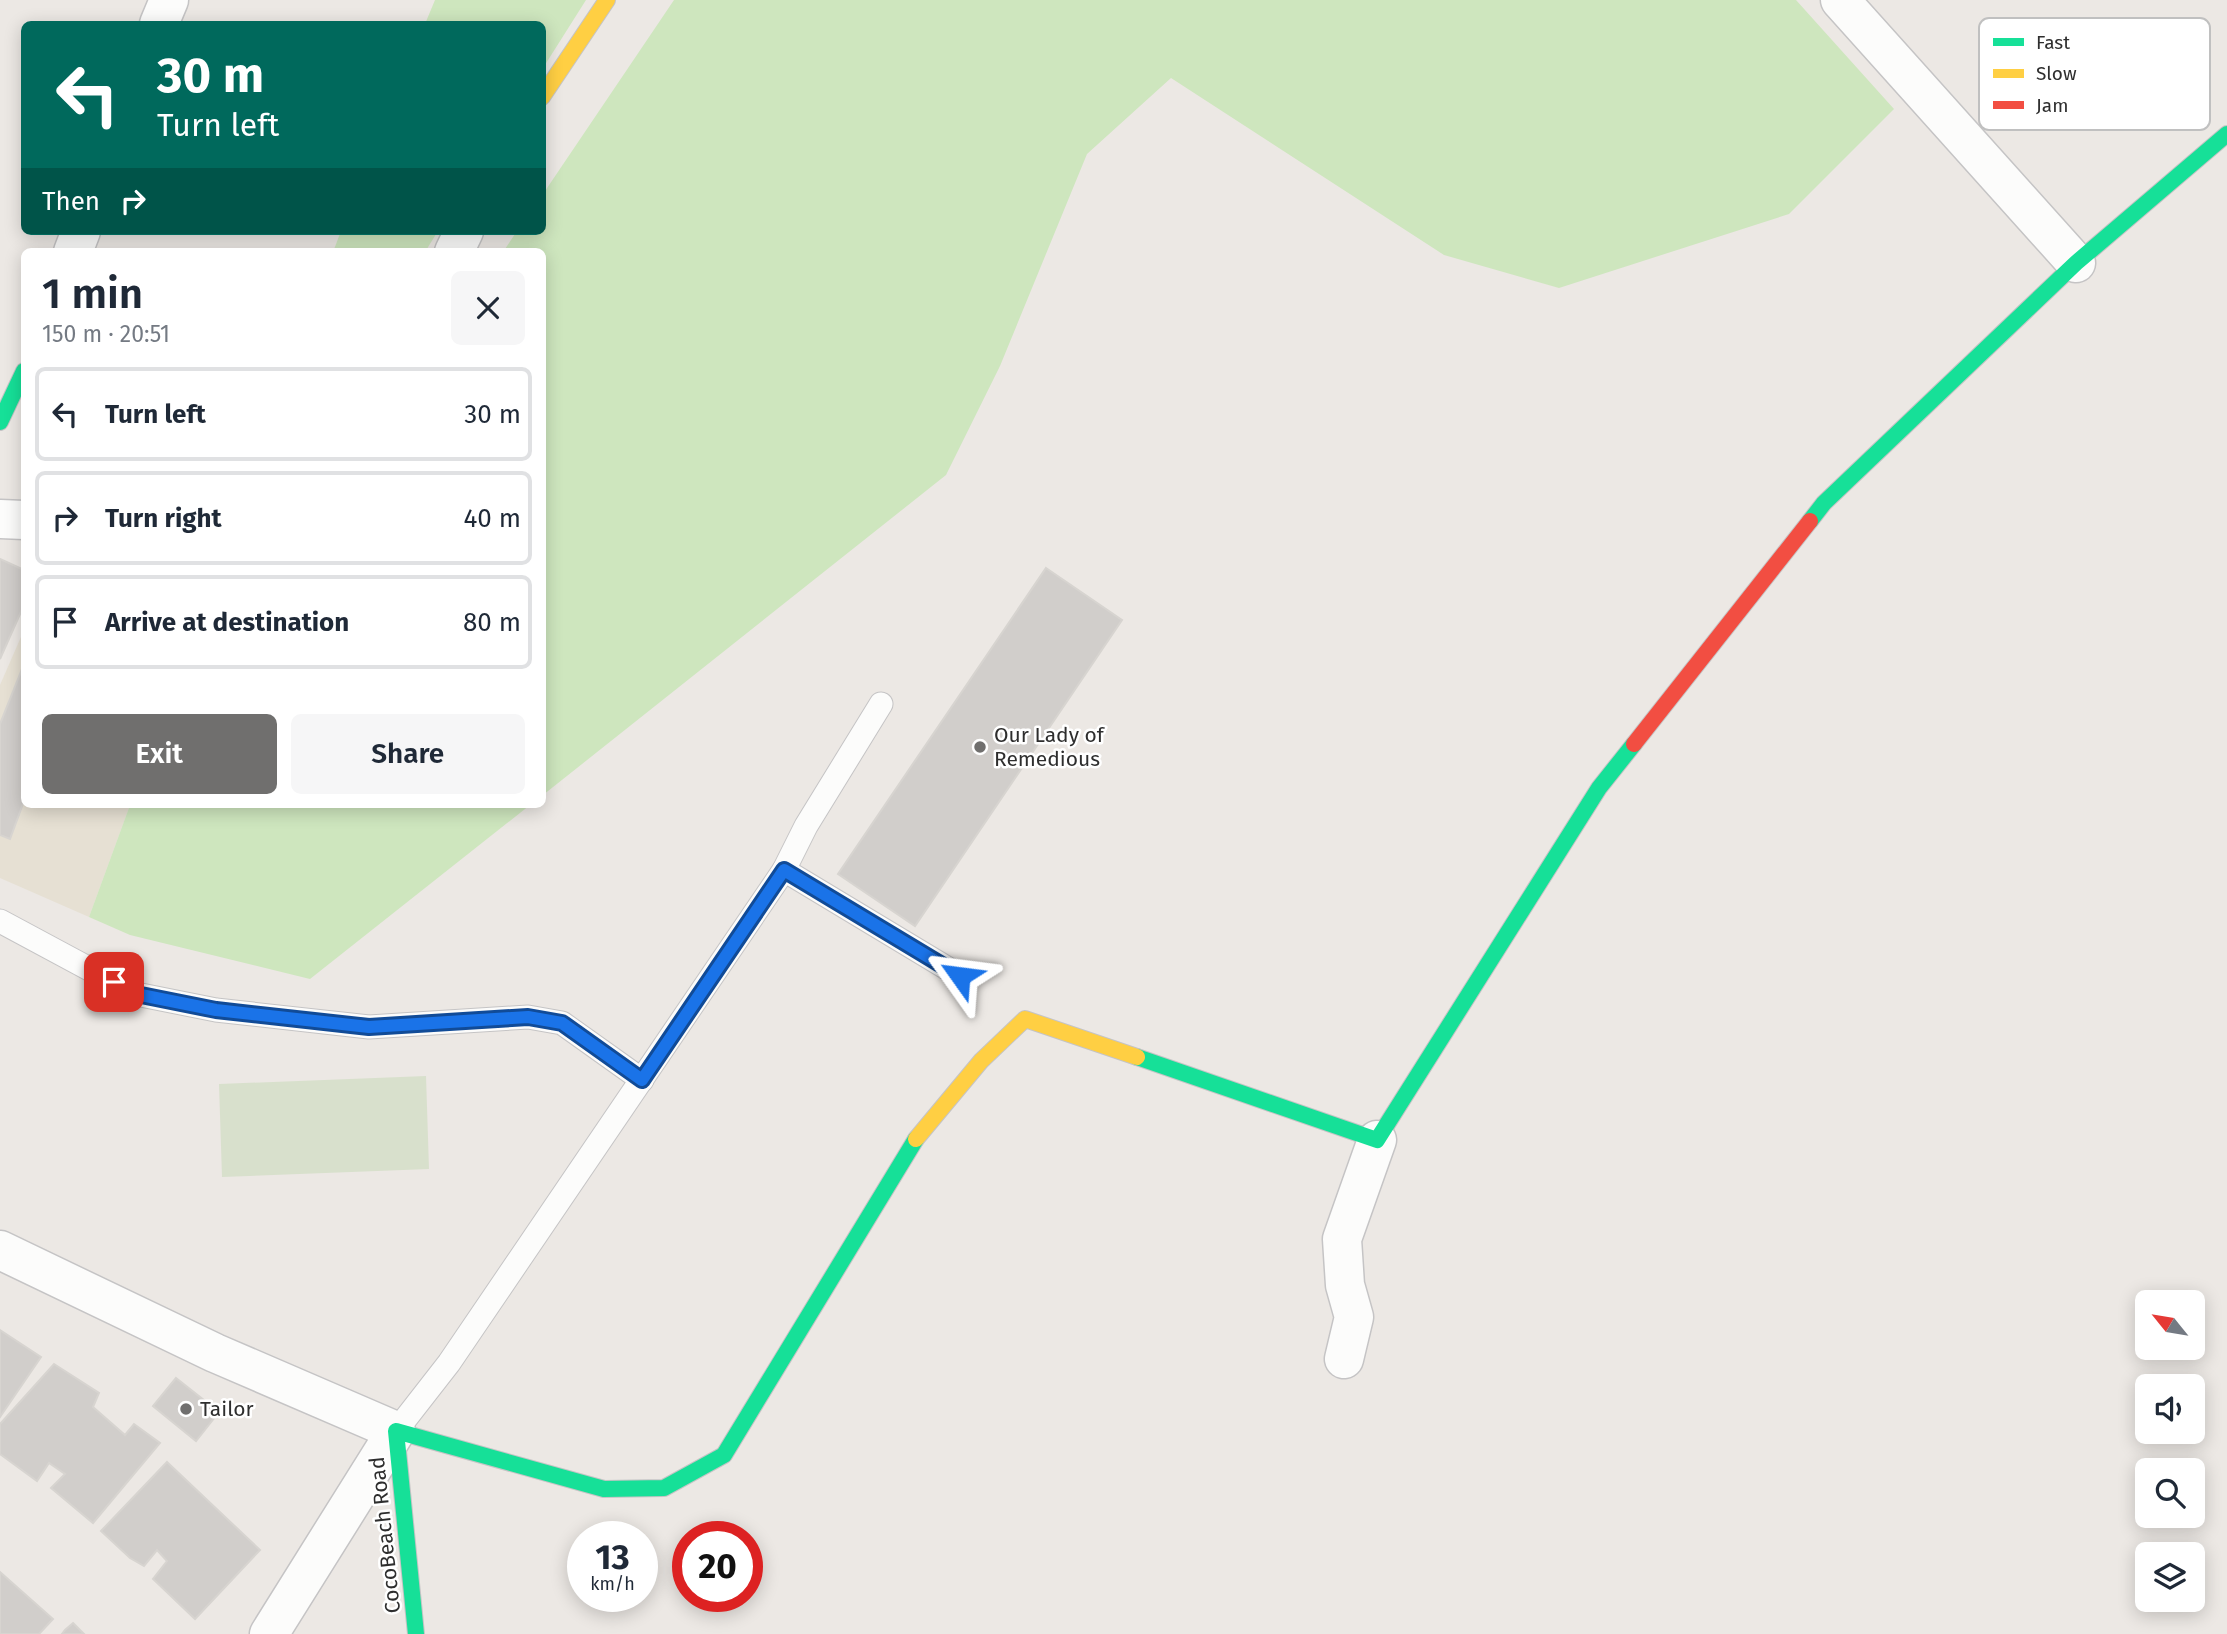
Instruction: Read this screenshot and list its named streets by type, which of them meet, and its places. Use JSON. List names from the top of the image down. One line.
{"streets":{"street":["CocoBeach Road"]},"places":["Our Lady of Remedious","Tailor"],"legend":["Fast","Slow","Jam"],"north":"top left","page":{"turn":["30 m","Turn left"],"then":"Then","heading":["1 min","150 m · 20:51"],"list":[{"name":"Turn left","value":"30 m"},{"name":"Turn right","value":"40 m"},{"name":"Arrive at destination","value":"80 m"}],"buttons":["Exit","Share"],"speed":"13 km/h","limit":"20"}}
